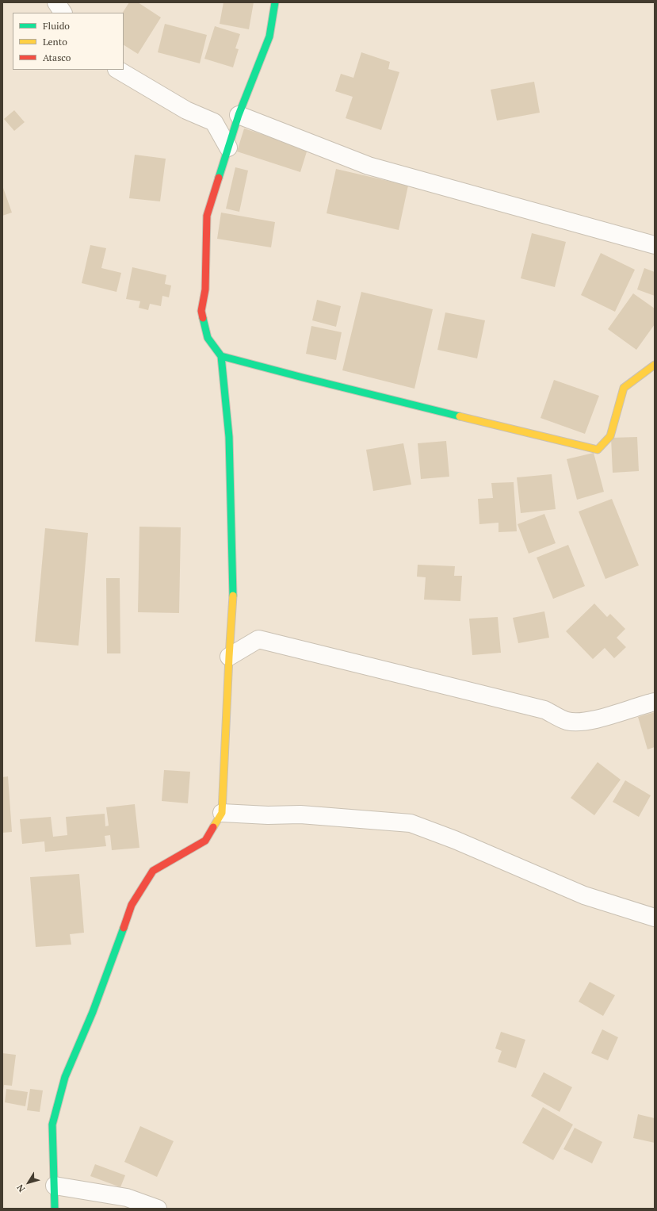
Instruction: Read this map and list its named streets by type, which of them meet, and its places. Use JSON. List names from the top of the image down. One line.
{"legend":["Fluido","Lento","Atasco"],"north":"bottom left"}
